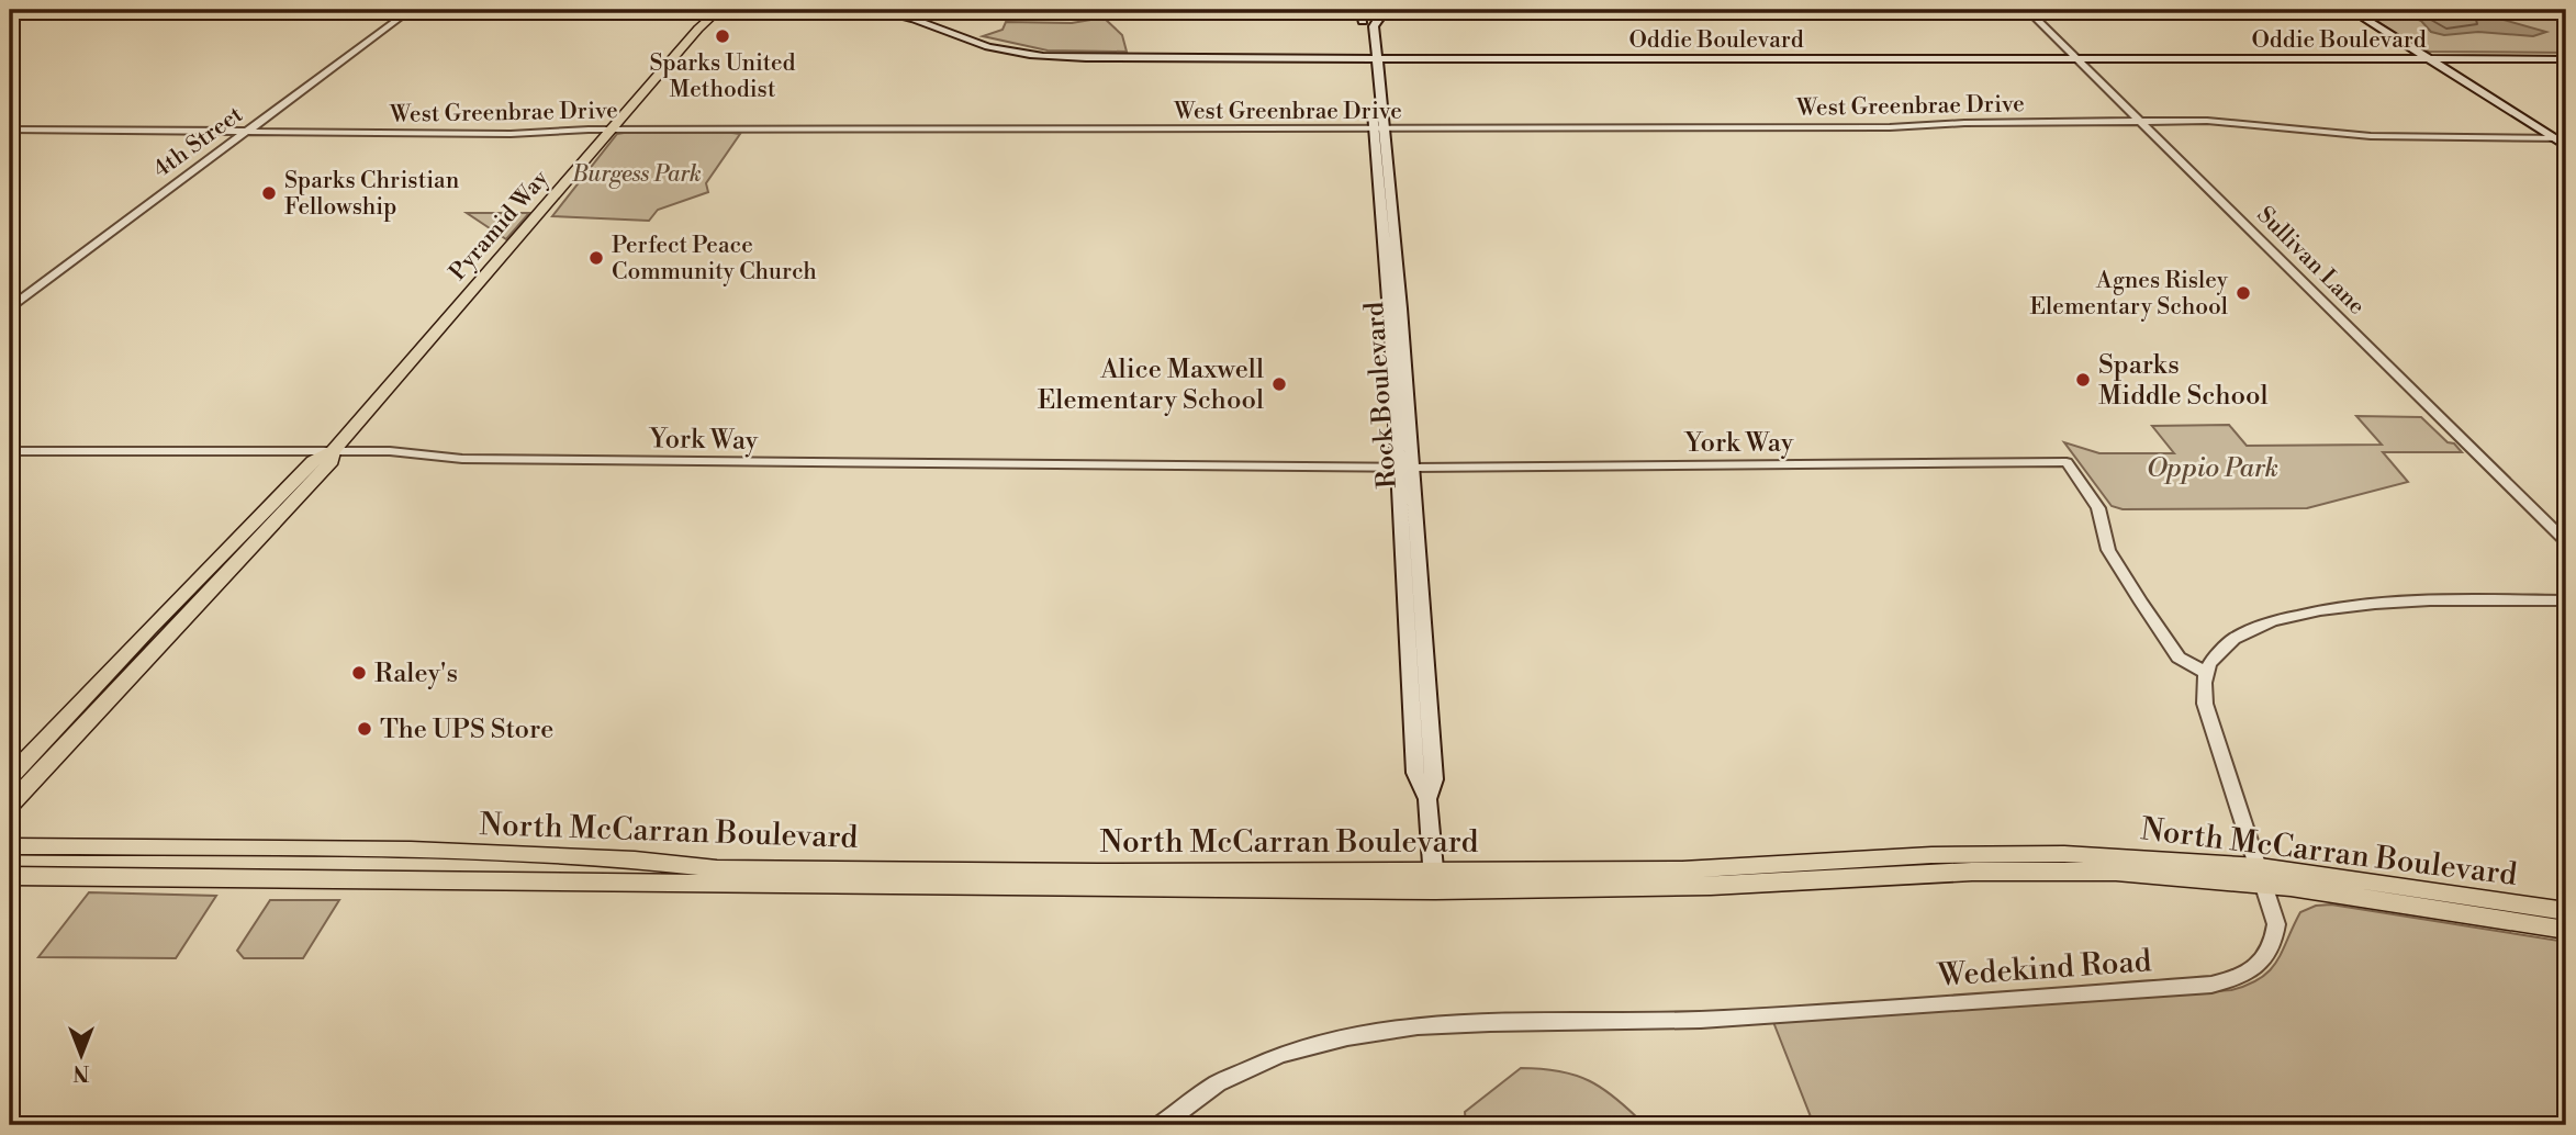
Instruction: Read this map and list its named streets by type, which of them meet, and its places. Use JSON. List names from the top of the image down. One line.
{"streets":{"main road":["Oddie Boulevard","Pyramid Way","Rock Boulevard","North McCarran Boulevard"],"street":["West Greenbrae Drive","4th Street","Sullivan Lane","York Way","Wedekind Road"]},"crossings":[["Oddie Boulevard","Sullivan Lane"],["Oddie Boulevard","Rock Boulevard"],["West Greenbrae Drive","4th Street"],["West Greenbrae Drive","Pyramid Way"],["West Greenbrae Drive","Sullivan Lane"],["West Greenbrae Drive","Rock Boulevard"],["Pyramid Way","York Way"],["Rock Boulevard","York Way"],["Rock Boulevard","North McCarran Boulevard"],["York Way","Wedekind Road"],["North McCarran Boulevard","Wedekind Road"]],"parks":["Burgess Park","Oppio Park"],"places":["Sparks United Methodist","Sparks Christian Fellowship","Perfect Peace Community Church","Agnes Risley Elementary School","Sparks Middle School","Alice Maxwell Elementary School","Raley's","The UPS Store"],"north":"bottom"}
